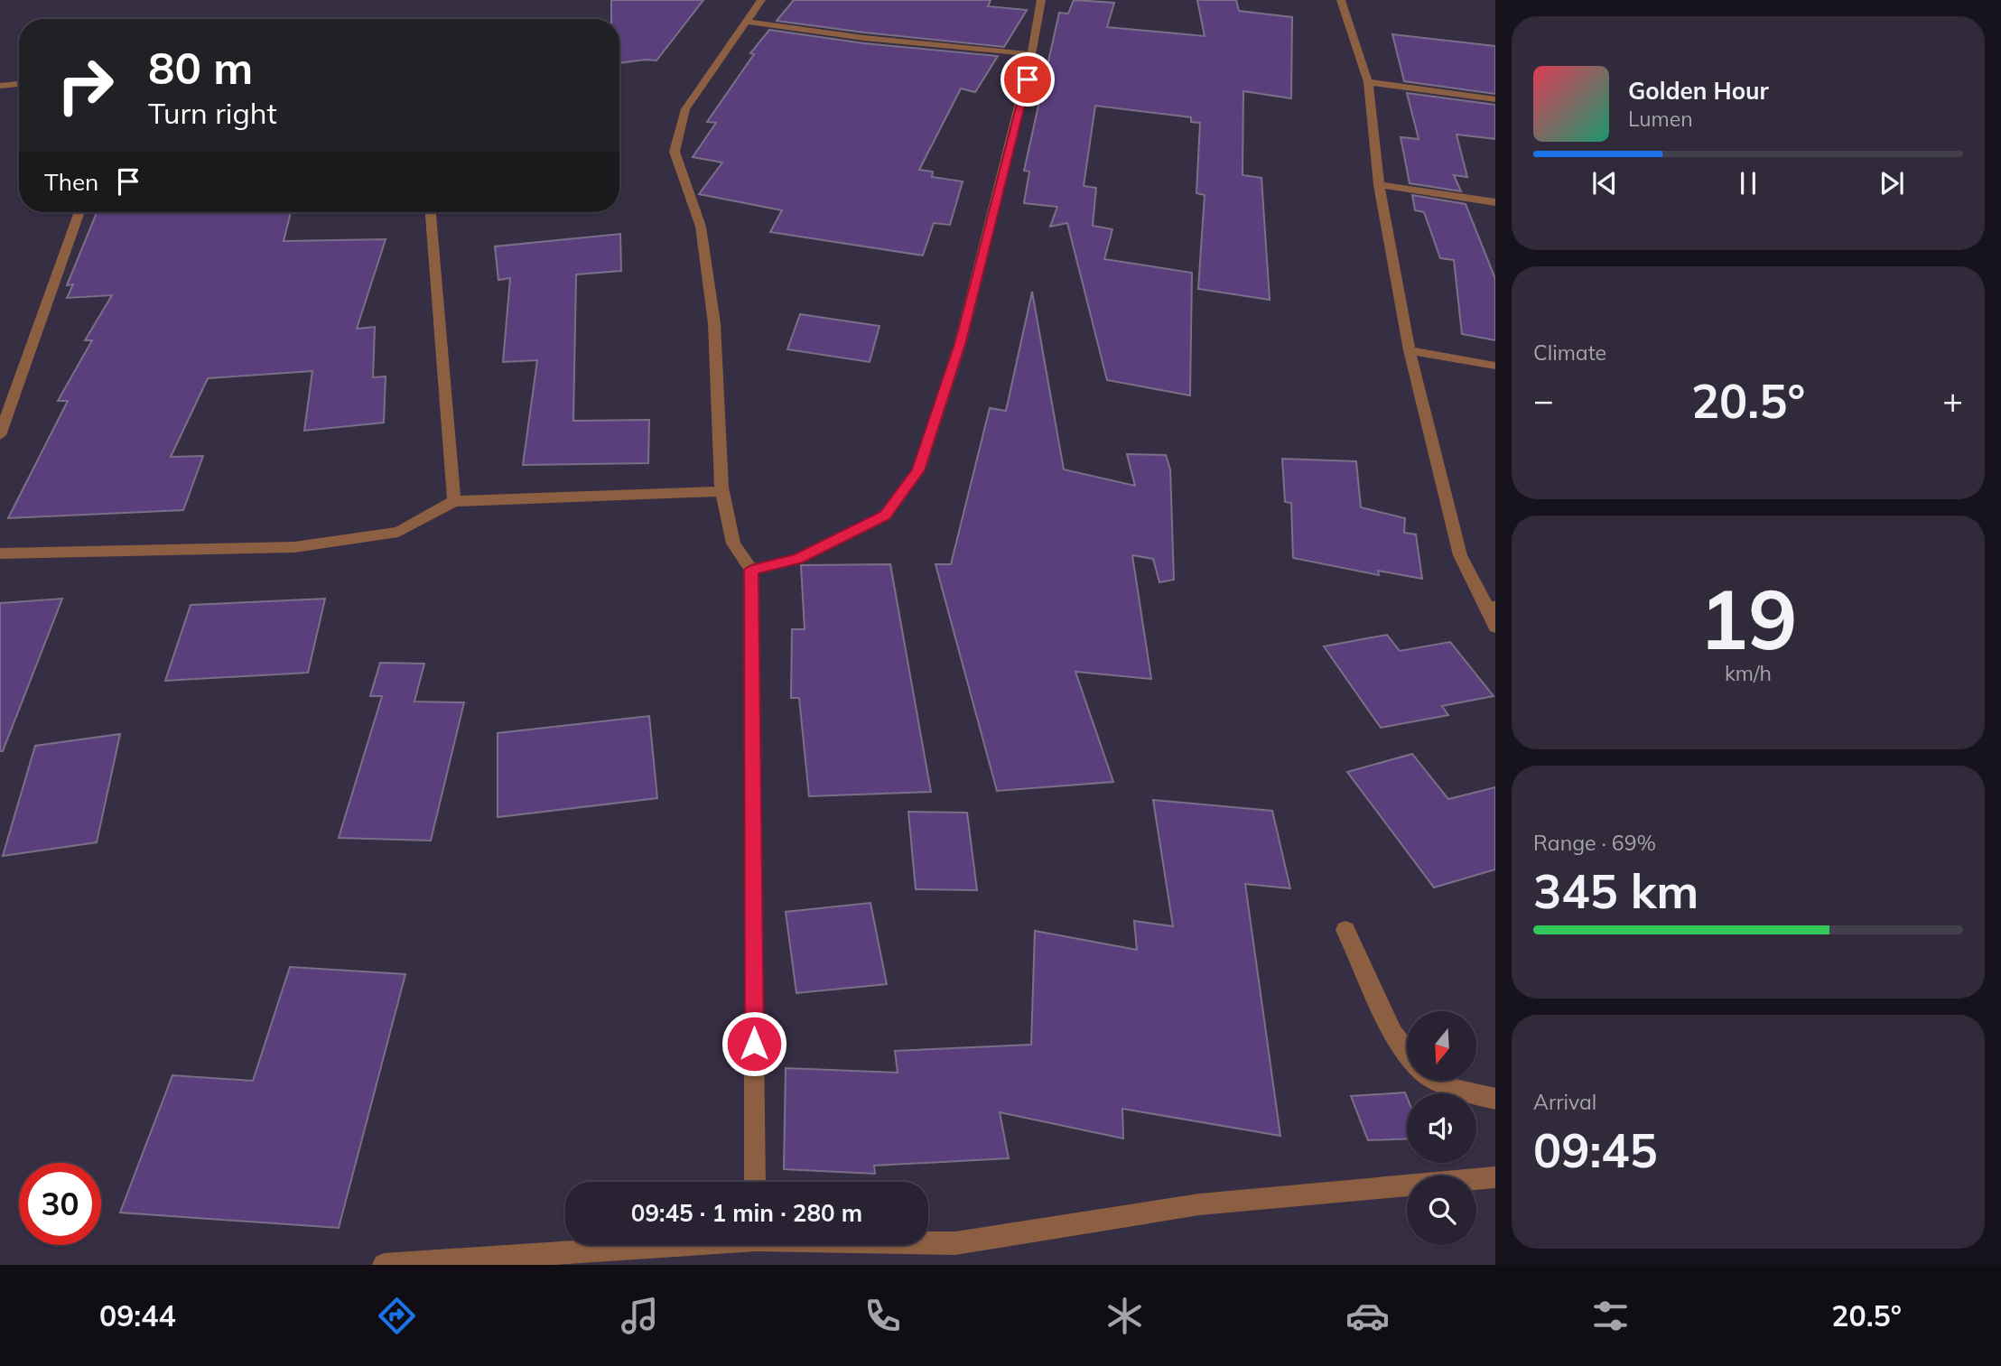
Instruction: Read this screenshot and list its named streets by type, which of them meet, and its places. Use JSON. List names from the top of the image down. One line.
{"north":"bottom","page":{"turn":["80 m","Turn right"],"song":["Golden Hour","Lumen"],"then":"Then","tile":["Climate",["19","km/h"],["Range · 69%","345 km"],["Arrival","09:45"]],"heat":["−","20.5°","+"],"limit":"30","trip":"09:45 · 1 min · 280 m","tabs":["09:44","20.5°"]}}
